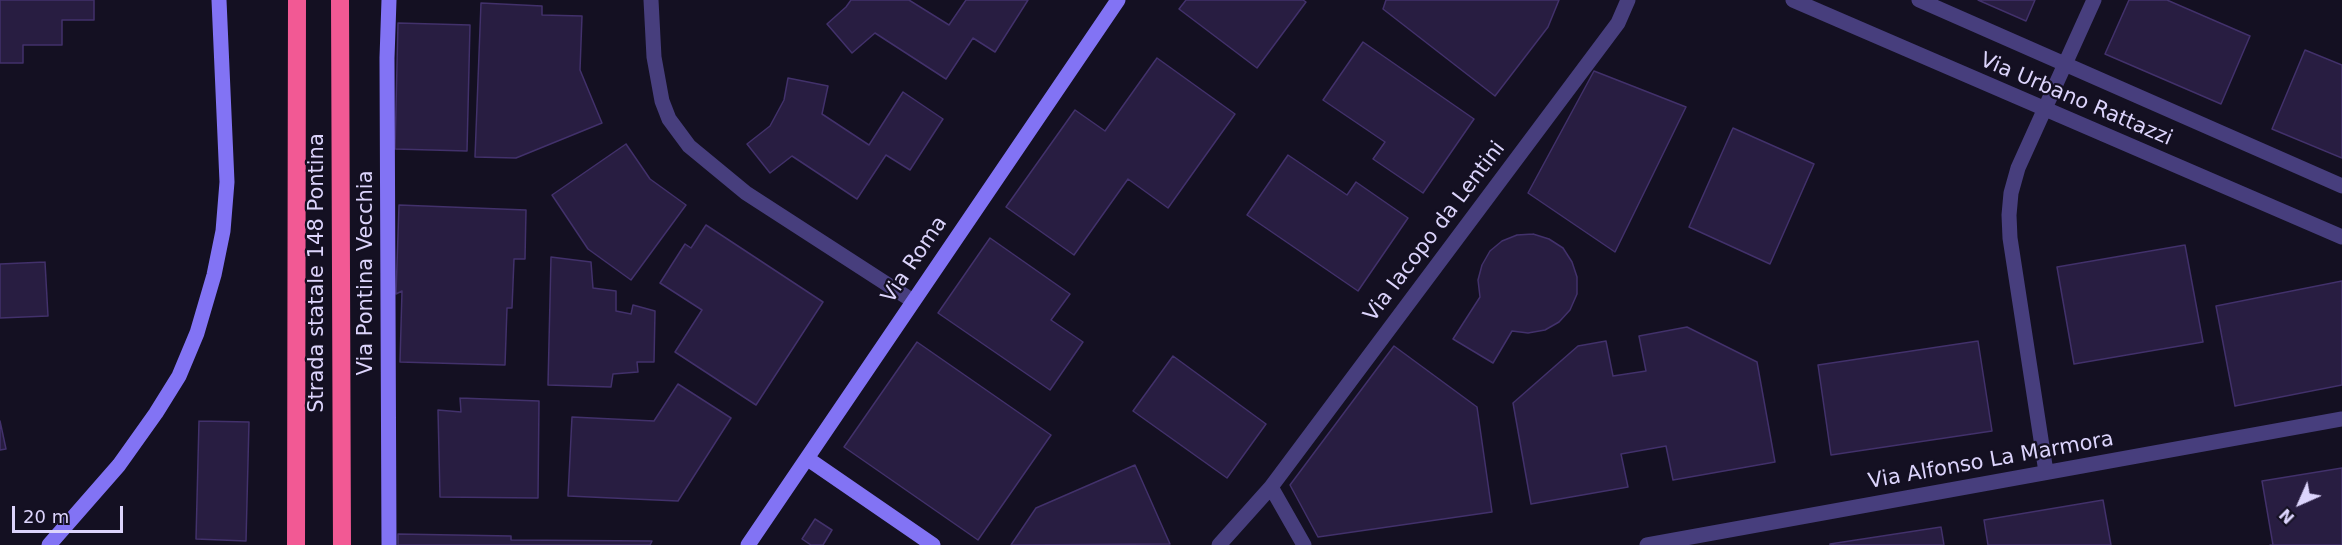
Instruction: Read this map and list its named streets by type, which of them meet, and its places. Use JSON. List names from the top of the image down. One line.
{"streets":{"highway":["Strada statale 148 Pontina"],"street":["Via Urbano Rattazzi","Via Iacopo da Lentini","Via Roma","Via Pontina Vecchia","Via Alfonso La Marmora"]},"scale_bar":"20 m","north":"bottom left"}
